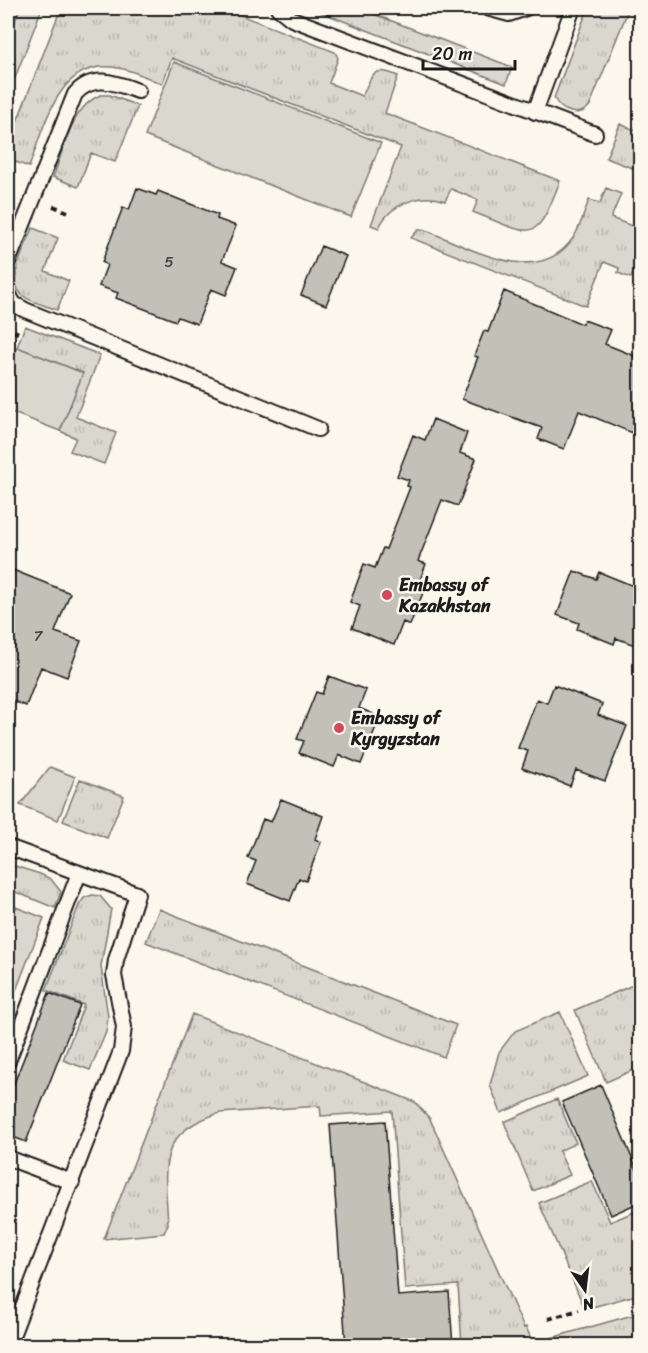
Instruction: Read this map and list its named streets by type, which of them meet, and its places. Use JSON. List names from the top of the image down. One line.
{"places":["Embassy of Kazakhstan","Embassy of Kyrgyzstan"],"house_numbers":["5","7"],"scale_bar":"20 m","north":"bottom"}
